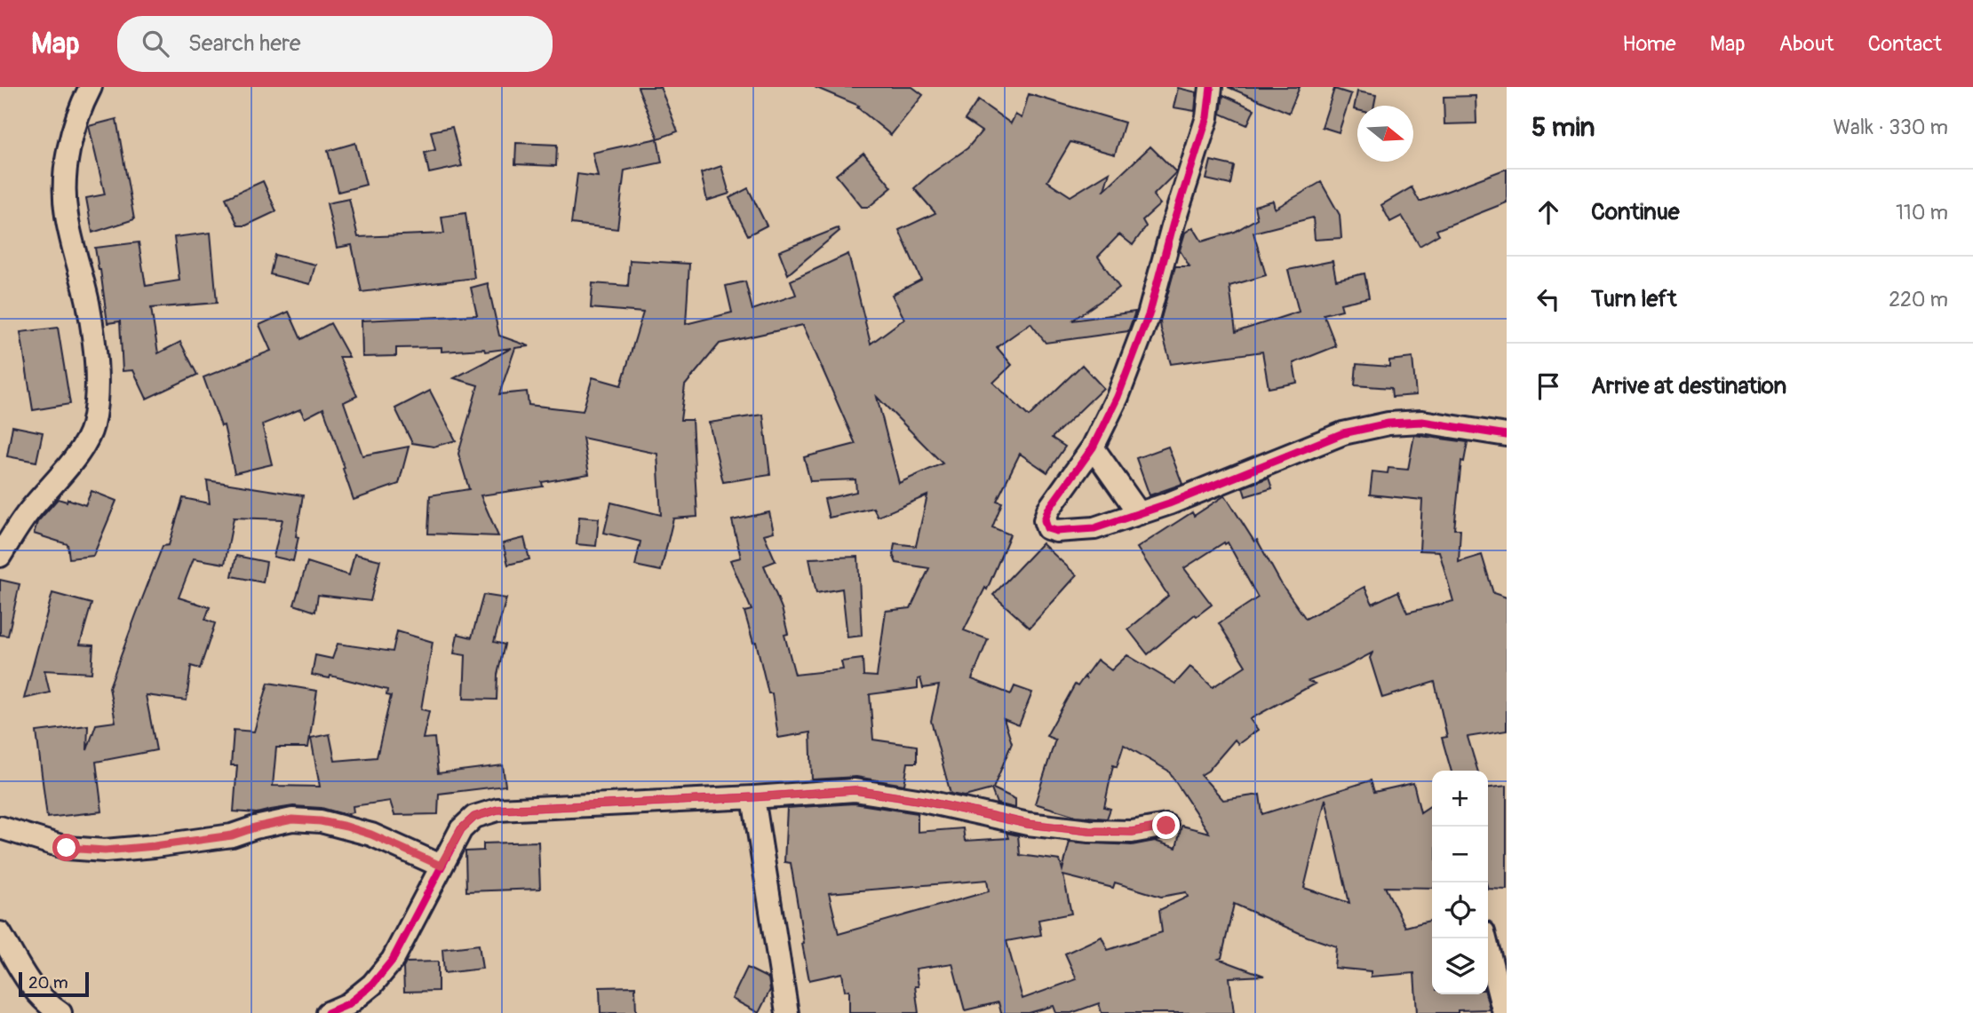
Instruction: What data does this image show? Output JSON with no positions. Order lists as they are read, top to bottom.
{
  "scale_bar": "20 m",
  "north": "right",
  "page": {
    "header": "Map",
    "search": "Search here",
    "nav": [
      "Home",
      "Map",
      "About",
      "Contact"
    ],
    "heading": ["5 min", "Walk · 330 m"],
    "list": [
      ["Continue", "110 m"],
      ["Turn left", "220 m"],
      "Arrive at destination"
    ],
    "map_buttons": ["+", "−"],
    "scale": "20 m"
  }
}
